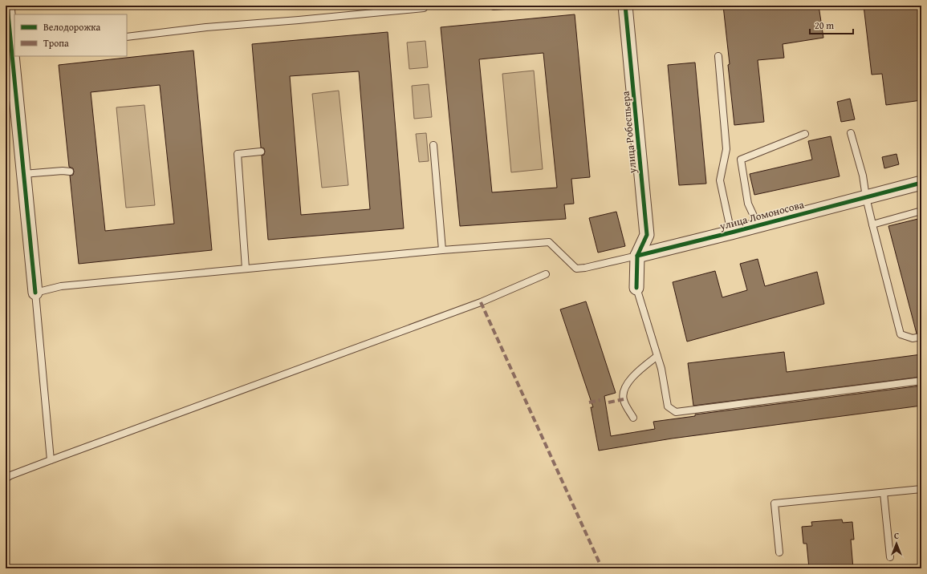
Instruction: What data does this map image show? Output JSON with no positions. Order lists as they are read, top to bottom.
{
  "streets": {
    "street": ["улица Робеспьера", "улица Ломоносова"]
  },
  "crossings": [
    ["улица Робеспьера", "улица Ломоносова"]
  ],
  "legend": ["Велодорожка", "Тропа"],
  "scale_bar": "20 m",
  "north": "top"
}
